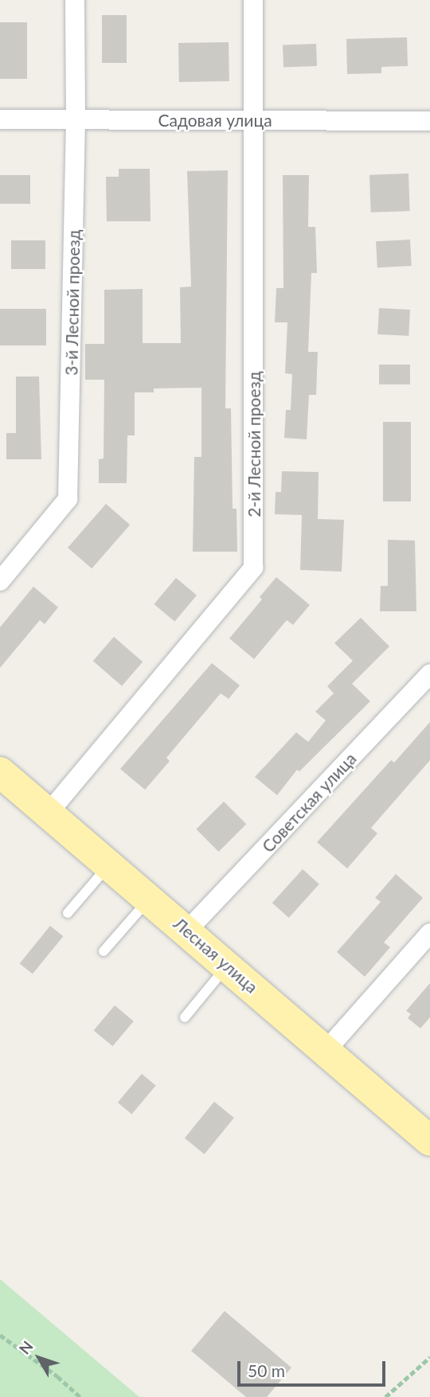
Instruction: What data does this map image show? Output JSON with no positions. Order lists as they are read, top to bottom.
{
  "streets": {
    "main road": ["Лесная улица"],
    "street": [
      "Садовая улица",
      "3-й Лесной проезд",
      "2-й Лесной проезд",
      "Советская улица"
    ]
  },
  "crossings": [
    ["Садовая улица", "3-й Лесной проезд"],
    ["Садовая улица", "2-й Лесной проезд"],
    ["2-й Лесной проезд", "Лесная улица"],
    ["Советская улица", "Лесная улица"]
  ],
  "scale_bar": "50 m",
  "north": "top left"
}
